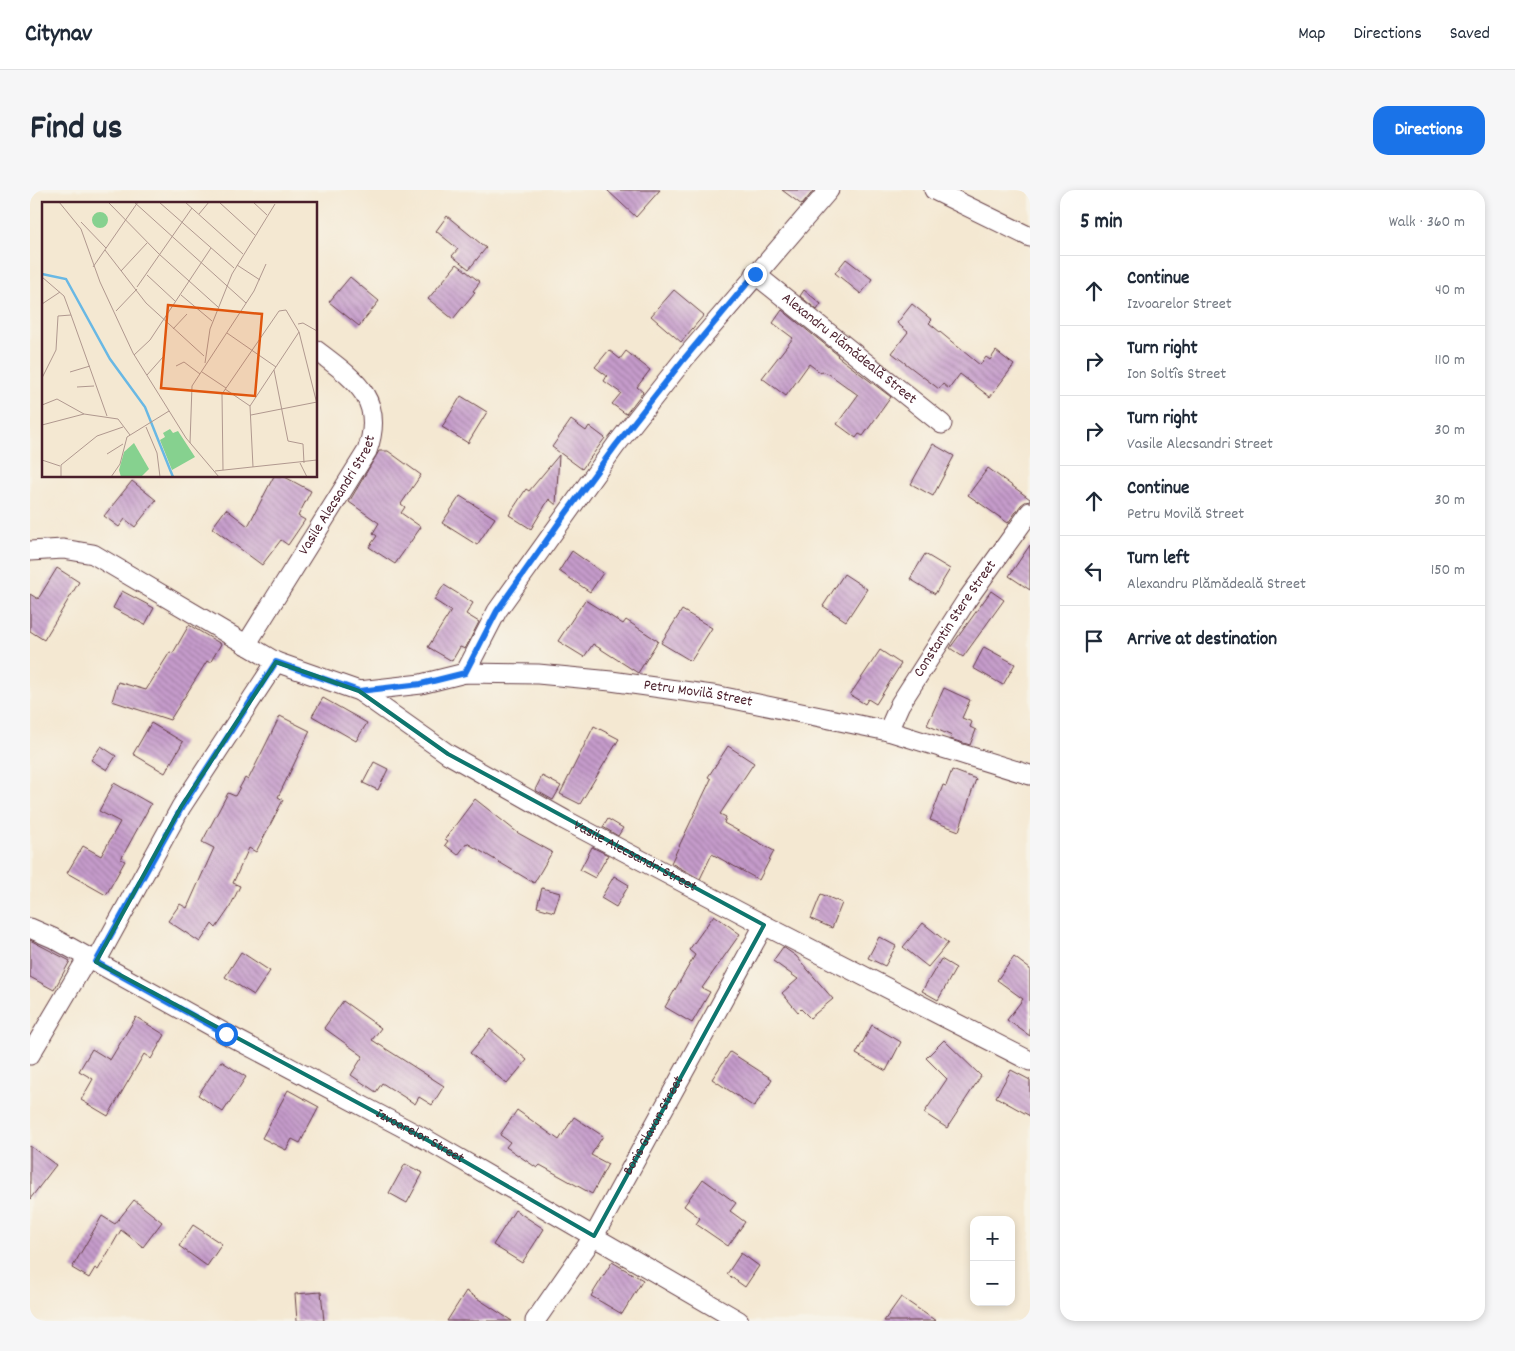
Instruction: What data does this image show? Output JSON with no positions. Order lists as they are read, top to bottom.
{
  "streets": {
    "street": [
      "Alexandru Plămădeală Street",
      "Vasile Alecsandri Street",
      "Constantin Stere Street",
      "Petru Movilă Street",
      "Boris Glavan Street",
      "Izvoarelor Street"
    ]
  },
  "crossings": [
    ["Vasile Alecsandri Street", "Petru Movilă Street"],
    ["Vasile Alecsandri Street", "Boris Glavan Street"],
    ["Constantin Stere Street", "Petru Movilă Street"],
    ["Boris Glavan Street", "Izvoarelor Street"]
  ],
  "page": {
    "header": "Citynav",
    "nav": ["Map", "Directions", "Saved"],
    "title": "Find us",
    "buttons": "Directions",
    "heading": ["5 min", "Walk · 360 m"],
    "list": [
      ["Continue", "Izvoarelor Street", "40 m"],
      ["Turn right", "Ion Soltîs Street", "110 m"],
      ["Turn right", "Vasile Alecsandri Street", "30 m"],
      ["Continue", "Petru Movilă Street", "30 m"],
      ["Turn left", "Alexandru Plămădeală Street", "150 m"],
      "Arrive at destination"
    ],
    "map_buttons": ["+", "−"]
  }
}
